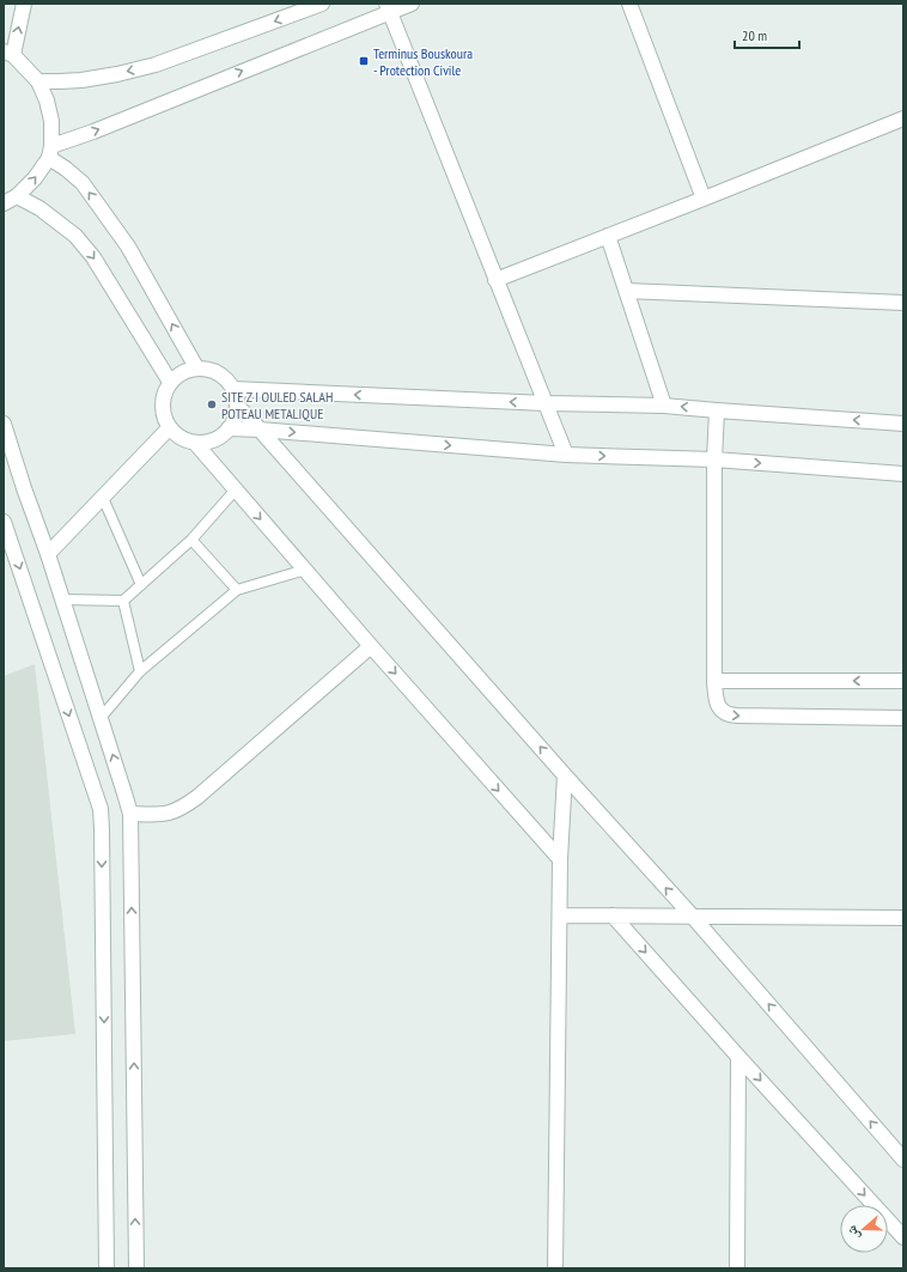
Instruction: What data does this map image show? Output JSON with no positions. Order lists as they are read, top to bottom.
{
  "places": {
    "transit": ["Terminus Bouskoura - Protection Civile"],
    "other": ["SITE Z I OULED SALAH POTEAU METALIQUE"]
  },
  "scale_bar": "20 m",
  "north": "left"
}
